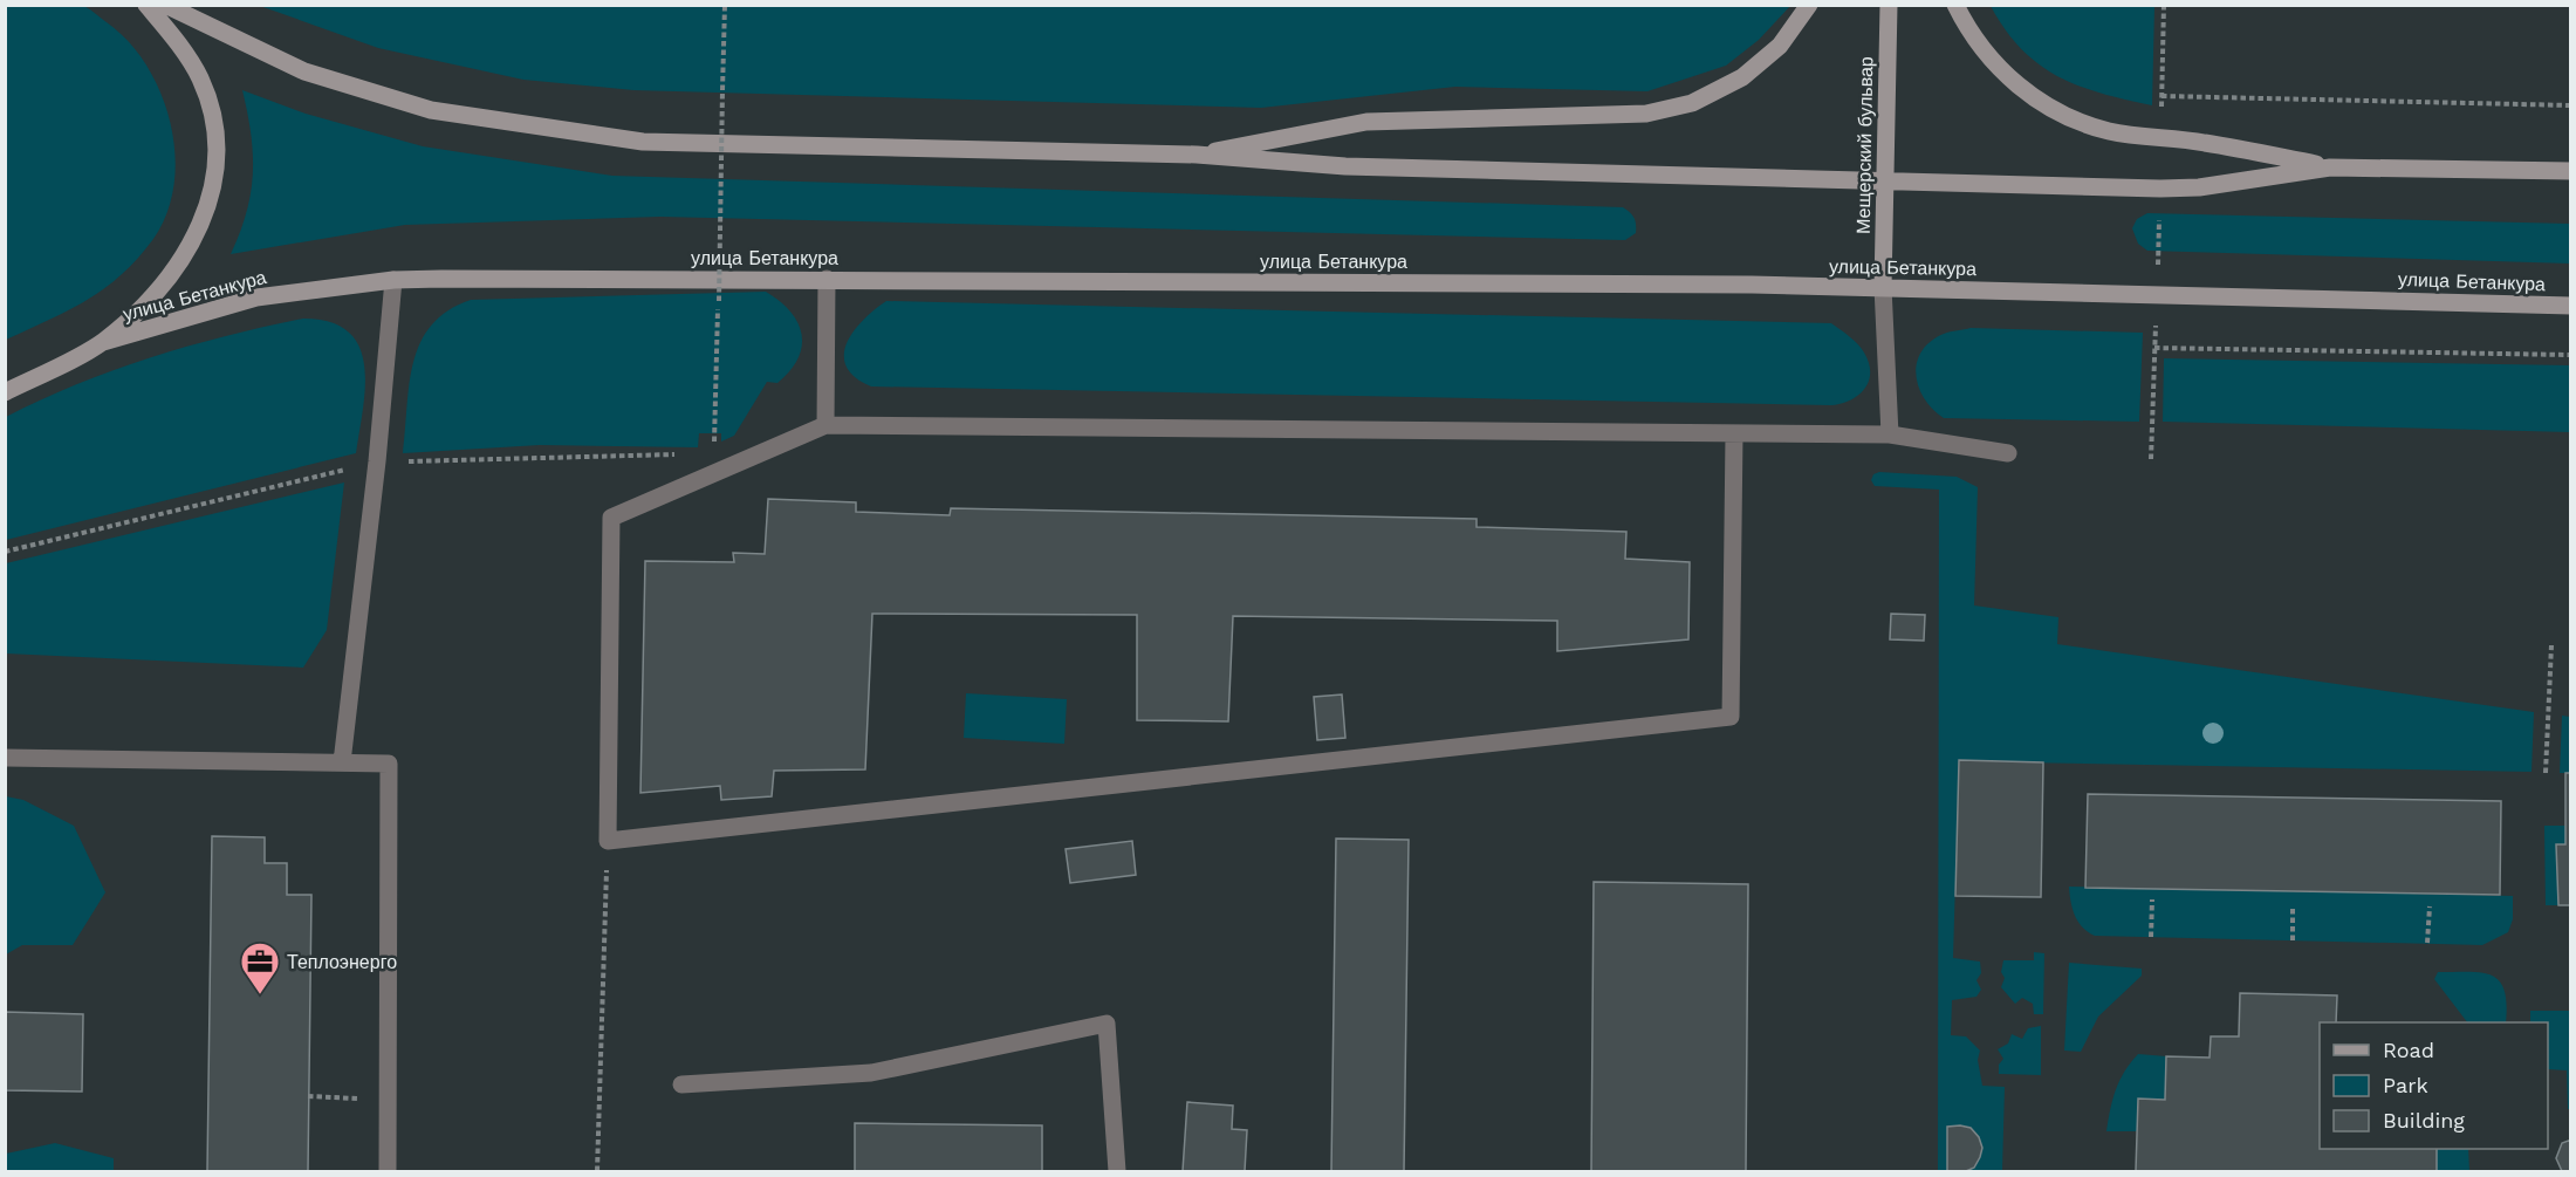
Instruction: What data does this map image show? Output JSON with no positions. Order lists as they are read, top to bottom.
{
  "streets": {
    "main road": ["Мещерский бульвар", "улица Бетанкура"]
  },
  "crossings": [
    ["Мещерский бульвар", "улица Бетанкура"]
  ],
  "places": {
    "office": ["Теплоэнерго"]
  },
  "legend": ["Road", "Park", "Building"]
}
